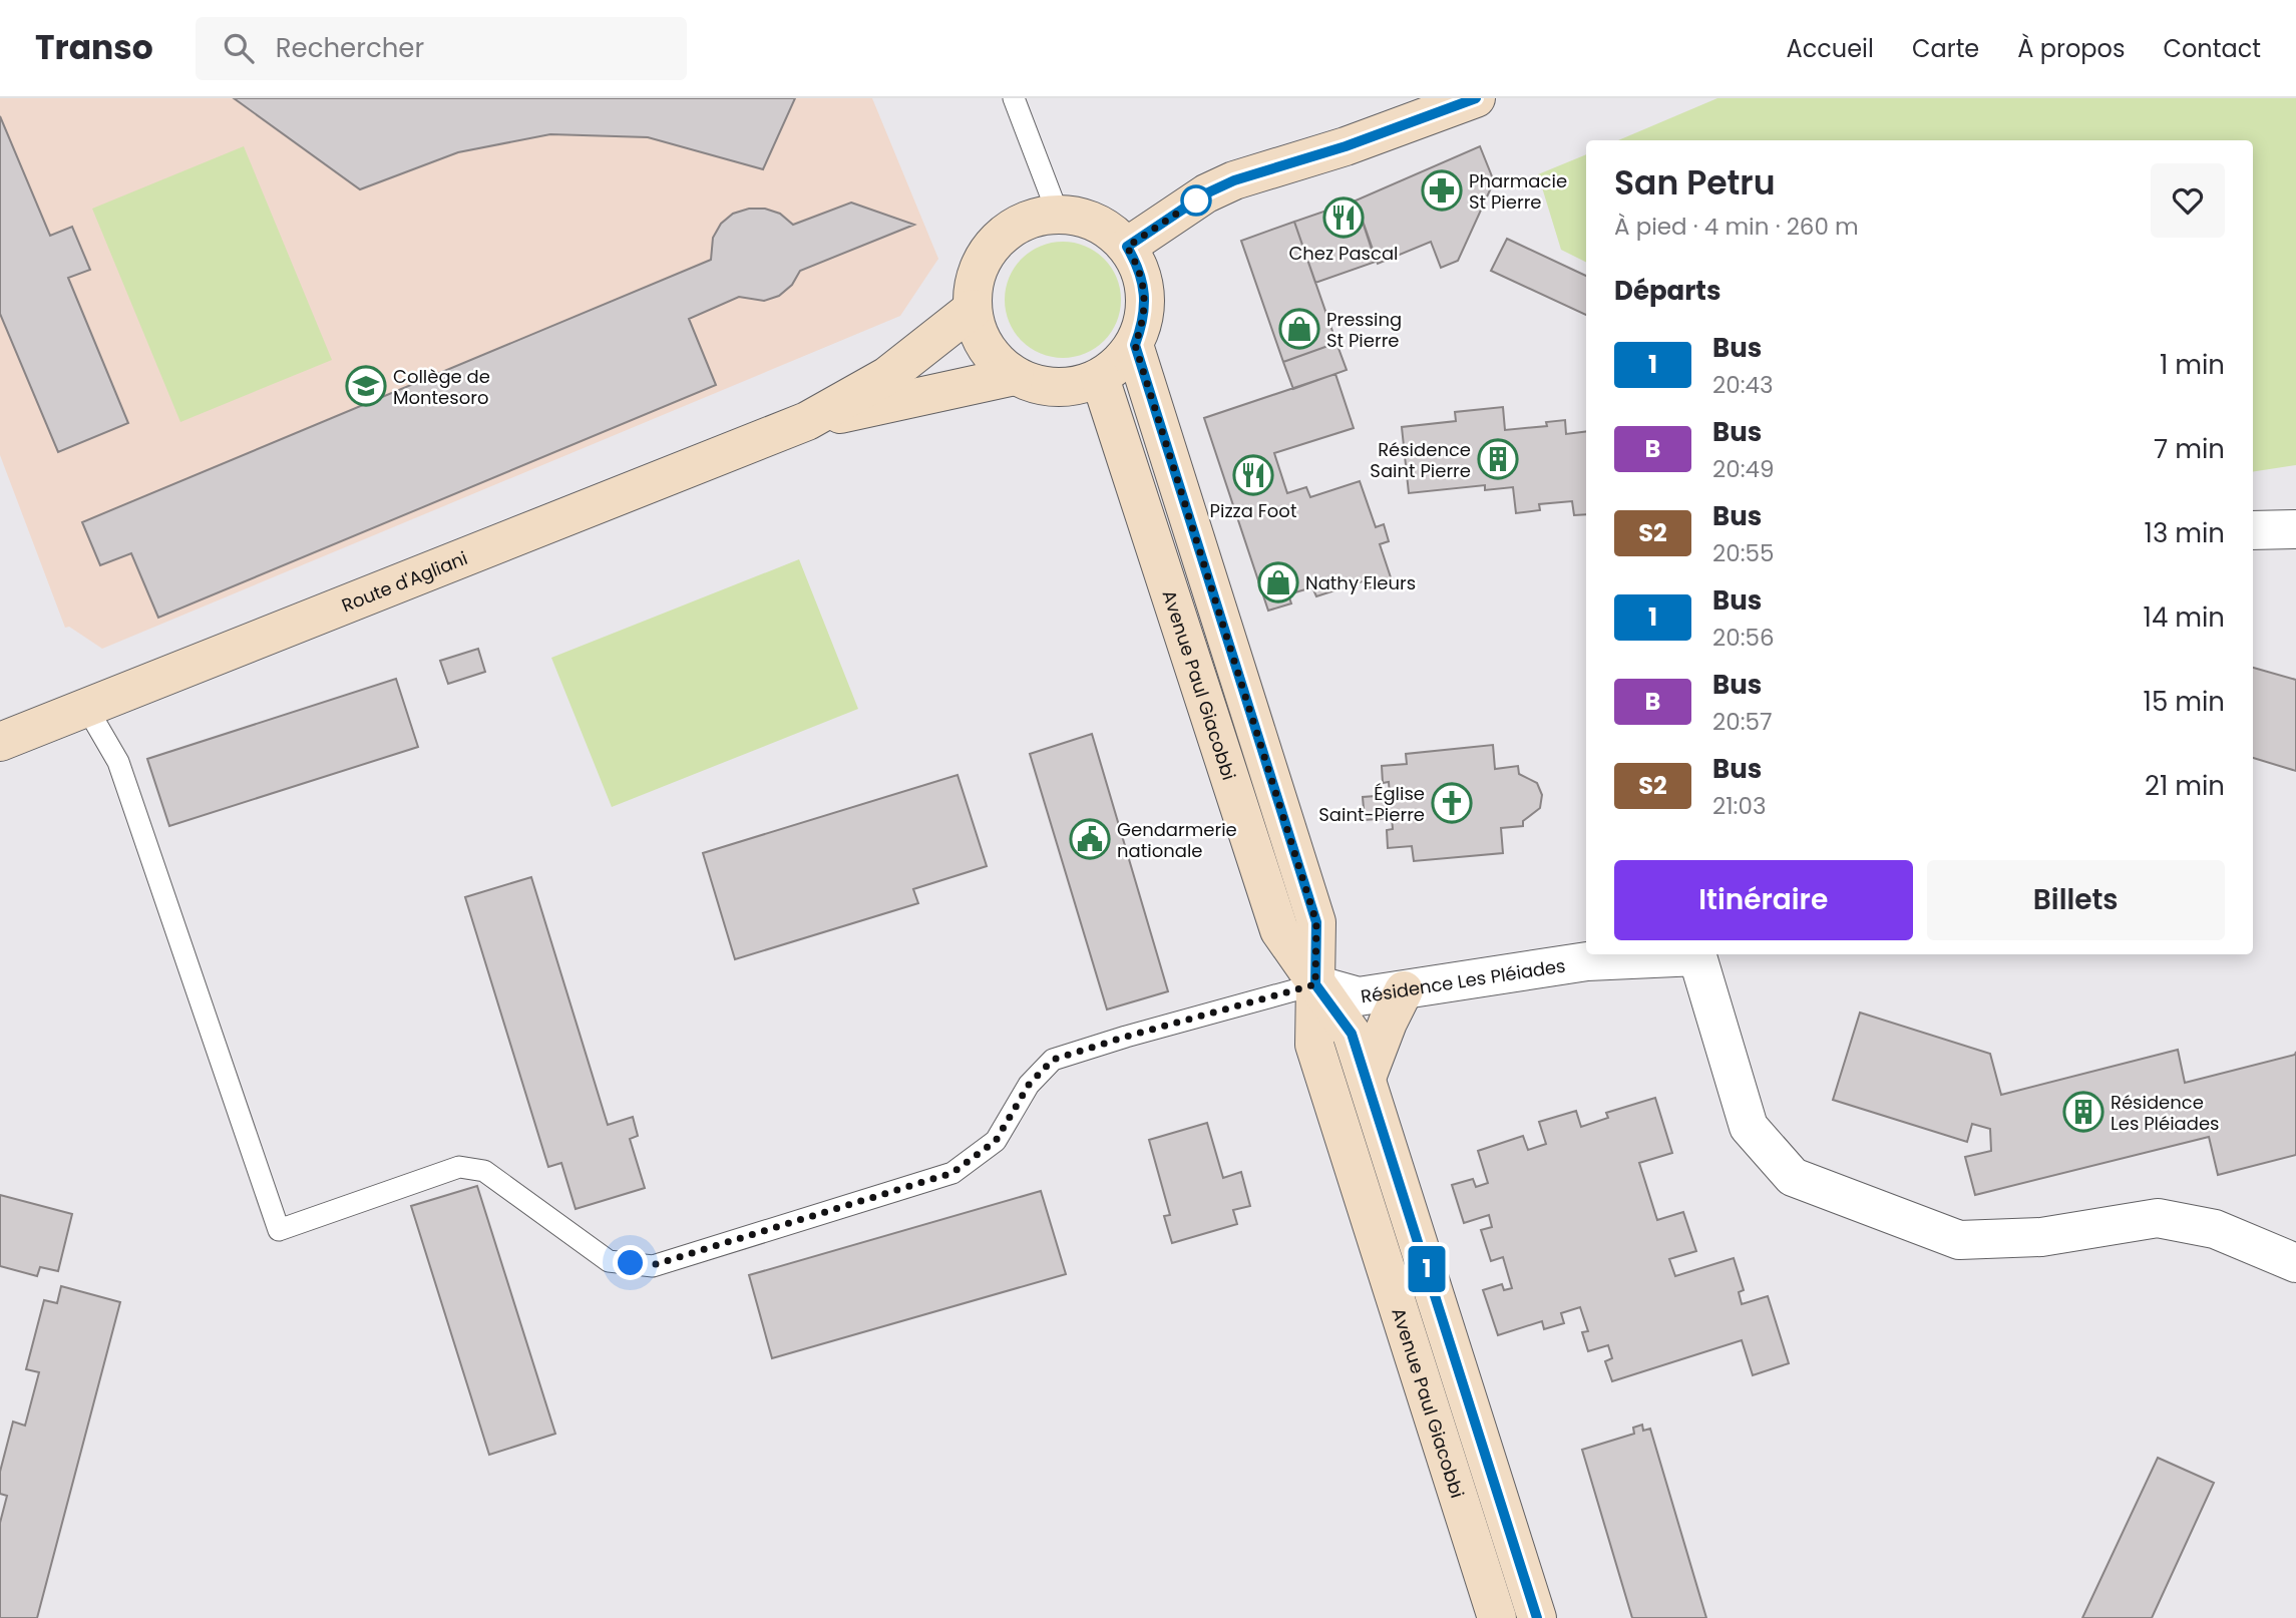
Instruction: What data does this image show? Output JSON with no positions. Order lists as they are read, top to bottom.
{
  "streets": {
    "main road": ["Route d'Agliani", "Avenue Paul Giacobbi"],
    "street": ["Résidence Les Pléiades"]
  },
  "crossings": [
    ["Route d'Agliani", "Avenue Paul Giacobbi"],
    ["Avenue Paul Giacobbi", "Résidence Les Pléiades"]
  ],
  "places": {
    "pharmacy": ["Pharmacie St Pierre"],
    "restaurant": ["Chez Pascal", "Pizza Foot"],
    "shop": ["Pressing St Pierre", "Nathy Fleurs"],
    "school or university": ["Collège de Montesoro"],
    "building": ["Résidence Saint Pierre", "Résidence Les Pléiades"],
    "church": ["Église Saint-Pierre"],
    "public building": ["Gendarmerie nationale"]
  },
  "lines": ["bus line 1"],
  "page": {
    "header": "Transo",
    "search": "Rechercher",
    "nav": [
      "Accueil",
      "Carte",
      "À propos",
      "Contact"
    ],
    "on_map": "1",
    "heading": [
      ["San Petru", "À pied · 4 min · 260 m"],
      "Départs"
    ],
    "list": [
      {
        "mark": "1",
        "name": "Bus",
        "note": "20:43",
        "value": "1 min"
      },
      {
        "mark": "B",
        "name": "Bus",
        "note": "20:49",
        "value": "7 min"
      },
      {
        "mark": "S2",
        "name": "Bus",
        "note": "20:55",
        "value": "13 min"
      },
      {
        "mark": "1",
        "name": "Bus",
        "note": "20:56",
        "value": "14 min"
      },
      {
        "mark": "B",
        "name": "Bus",
        "note": "20:57",
        "value": "15 min"
      },
      {
        "mark": "S2",
        "name": "Bus",
        "note": "21:03",
        "value": "21 min"
      }
    ],
    "buttons": ["Itinéraire", "Billets"]
  }
}
